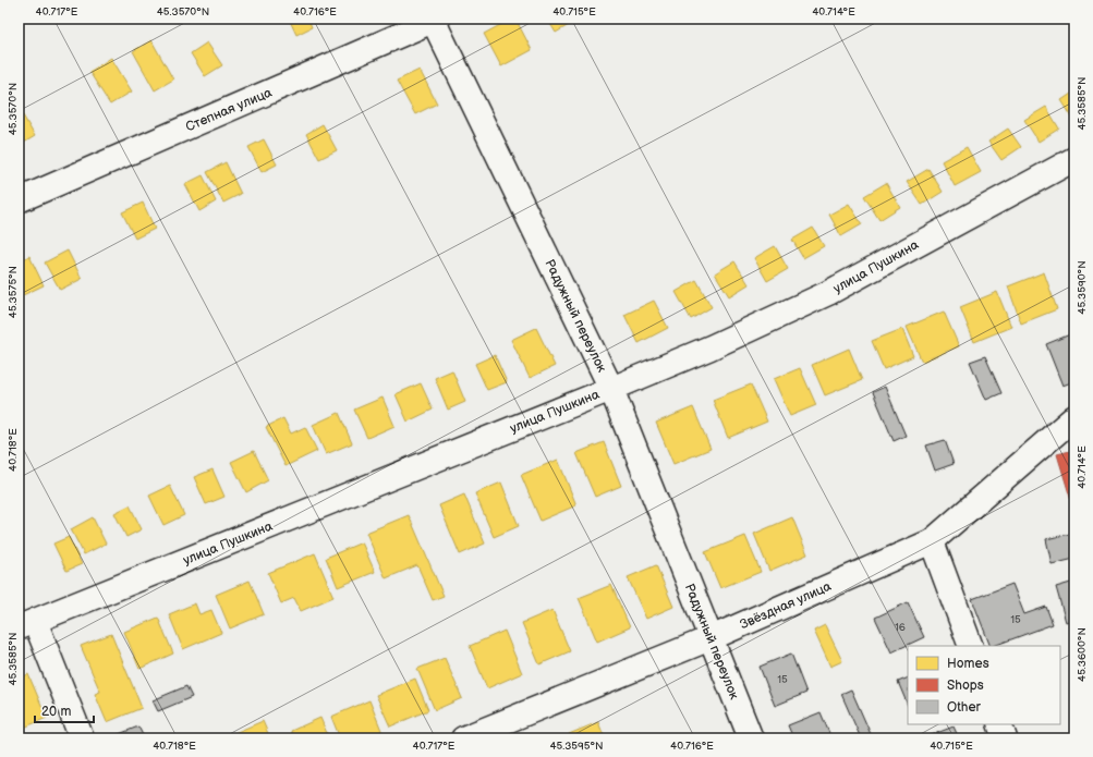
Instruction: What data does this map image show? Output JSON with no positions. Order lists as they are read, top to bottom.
{
  "streets": {
    "street": [
      "Степная улица",
      "улица Пушкина",
      "Радужный переулок",
      "Звёздная улица"
    ]
  },
  "crossings": [
    ["Степная улица", "Радужный переулок"],
    ["улица Пушкина", "Радужный переулок"],
    ["Радужный переулок", "Звёздная улица"]
  ],
  "house_numbers": ["15", "16", "15"],
  "legend": ["Homes", "Shops", "Other"],
  "scale_bar": "20 m",
  "coordinates": [
    "40.717°E",
    "45.3570°N",
    "40.716°E",
    "40.715°E",
    "40.714°E",
    "45.3585°N",
    "45.3590°N",
    "45.3575°N",
    "40.718°E",
    "45.3600°N",
    "45.3595°N"
  ]
}
